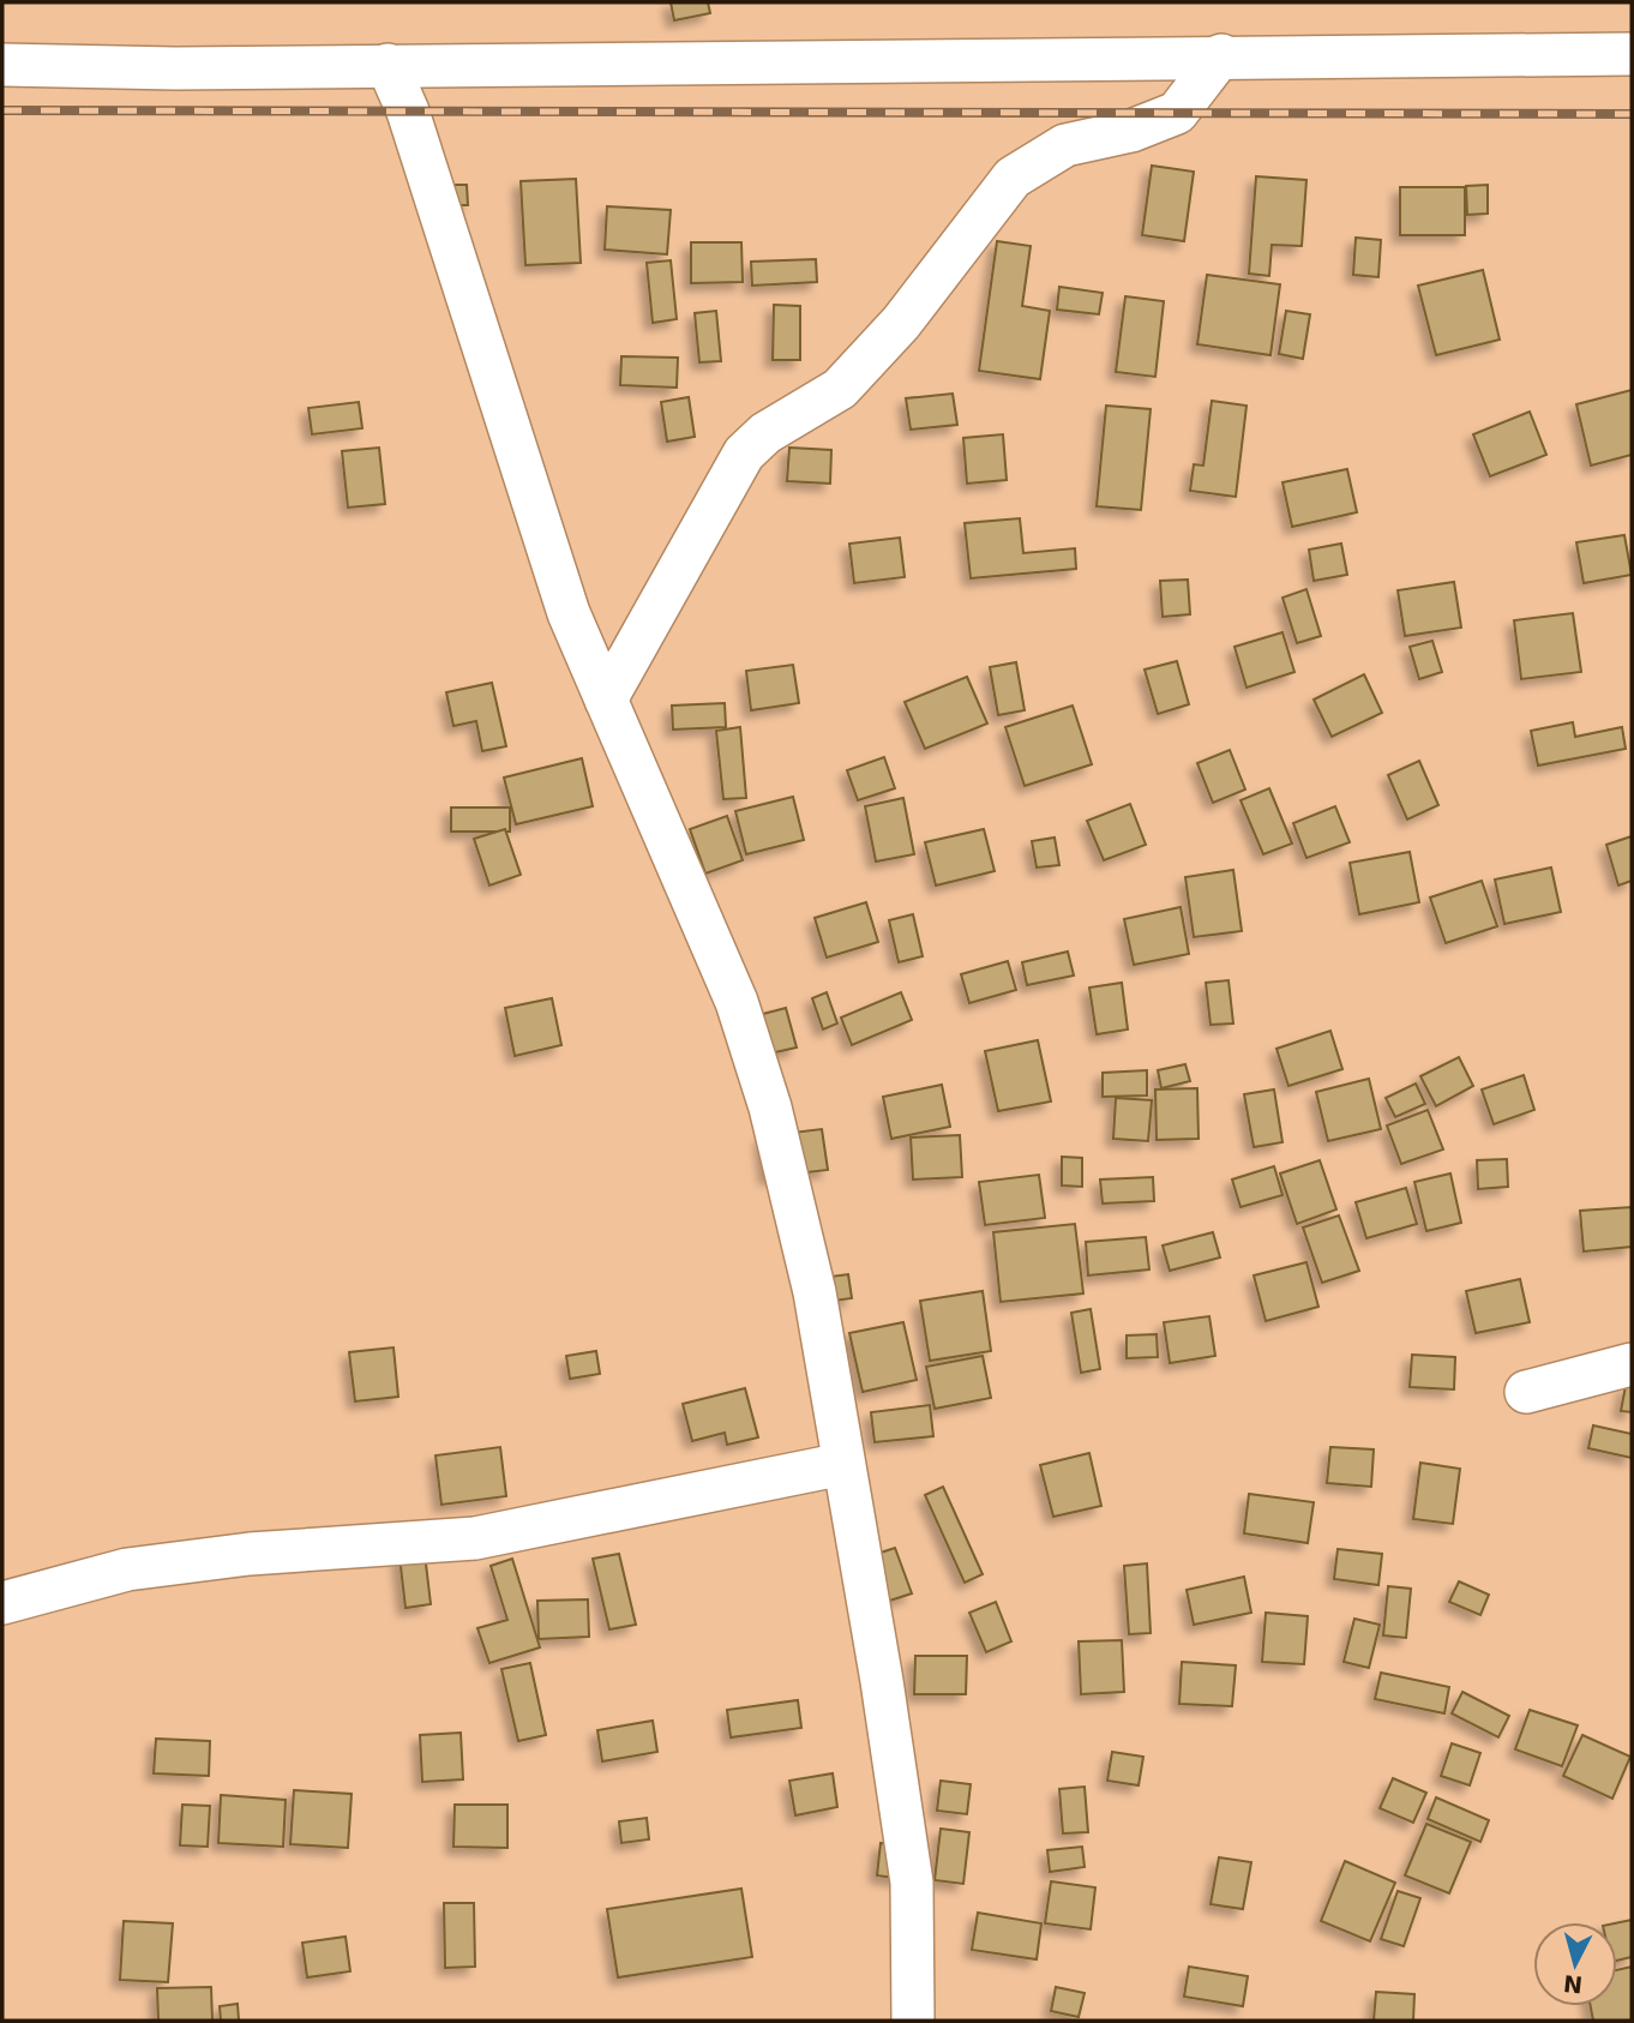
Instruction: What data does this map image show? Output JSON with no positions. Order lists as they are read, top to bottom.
{
  "north": "bottom"
}
